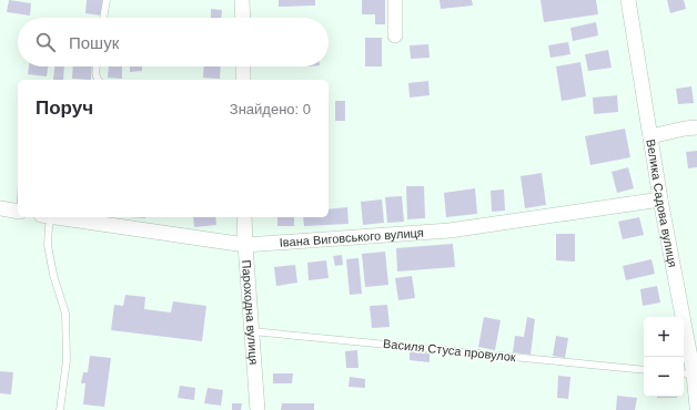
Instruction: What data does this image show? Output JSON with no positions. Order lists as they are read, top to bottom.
{
  "streets": {
    "street": ["Велика Садова вулиця", "Івана Виговського вулиця", "Пароходна вулиця"],
    "lane": ["Василя Стуса провулок"]
  },
  "crossings": [
    ["Велика Садова вулиця", "Івана Виговського вулиця"],
    ["Івана Виговського вулиця", "Пароходна вулиця"],
    ["Пароходна вулиця", "Василя Стуса провулок"]
  ],
  "page": {
    "search": "Пошук",
    "heading": ["Поруч", "Знайдено: 0"],
    "map_buttons": ["+", "−"]
  }
}
